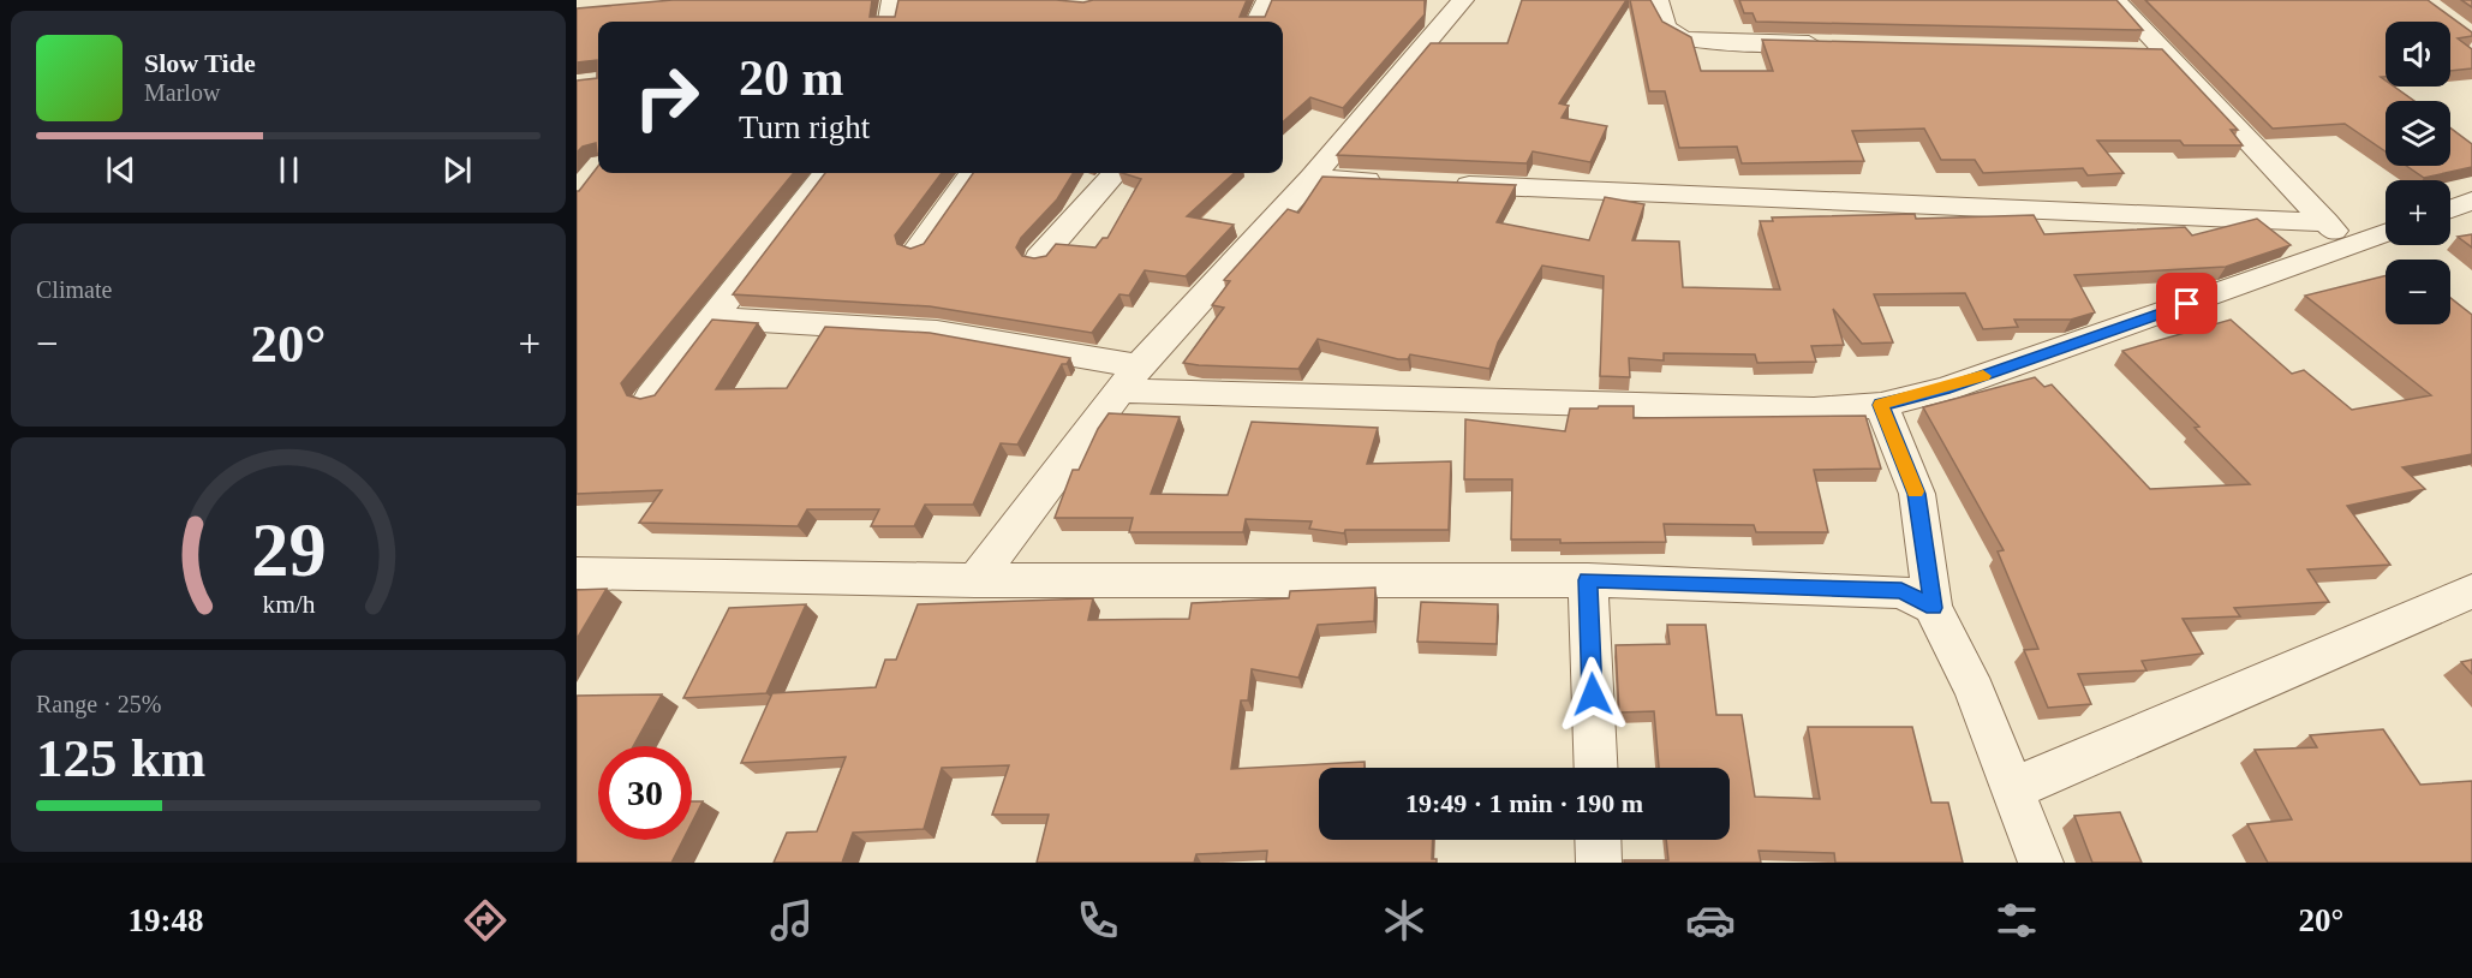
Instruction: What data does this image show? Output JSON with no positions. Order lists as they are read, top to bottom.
{
  "page": {
    "map_buttons": ["+", "−"],
    "turn": ["20 m", "Turn right"],
    "song": ["Slow Tide", "Marlow"],
    "tile": [
      "Climate",
      ["Range · 25%", "125 km"]
    ],
    "heat": ["−", "20°", "+"],
    "limit": "30",
    "trip": "19:49 · 1 min · 190 m",
    "tabs": ["19:48", "20°"],
    "gauge": ["29", "km/h"]
  }
}
